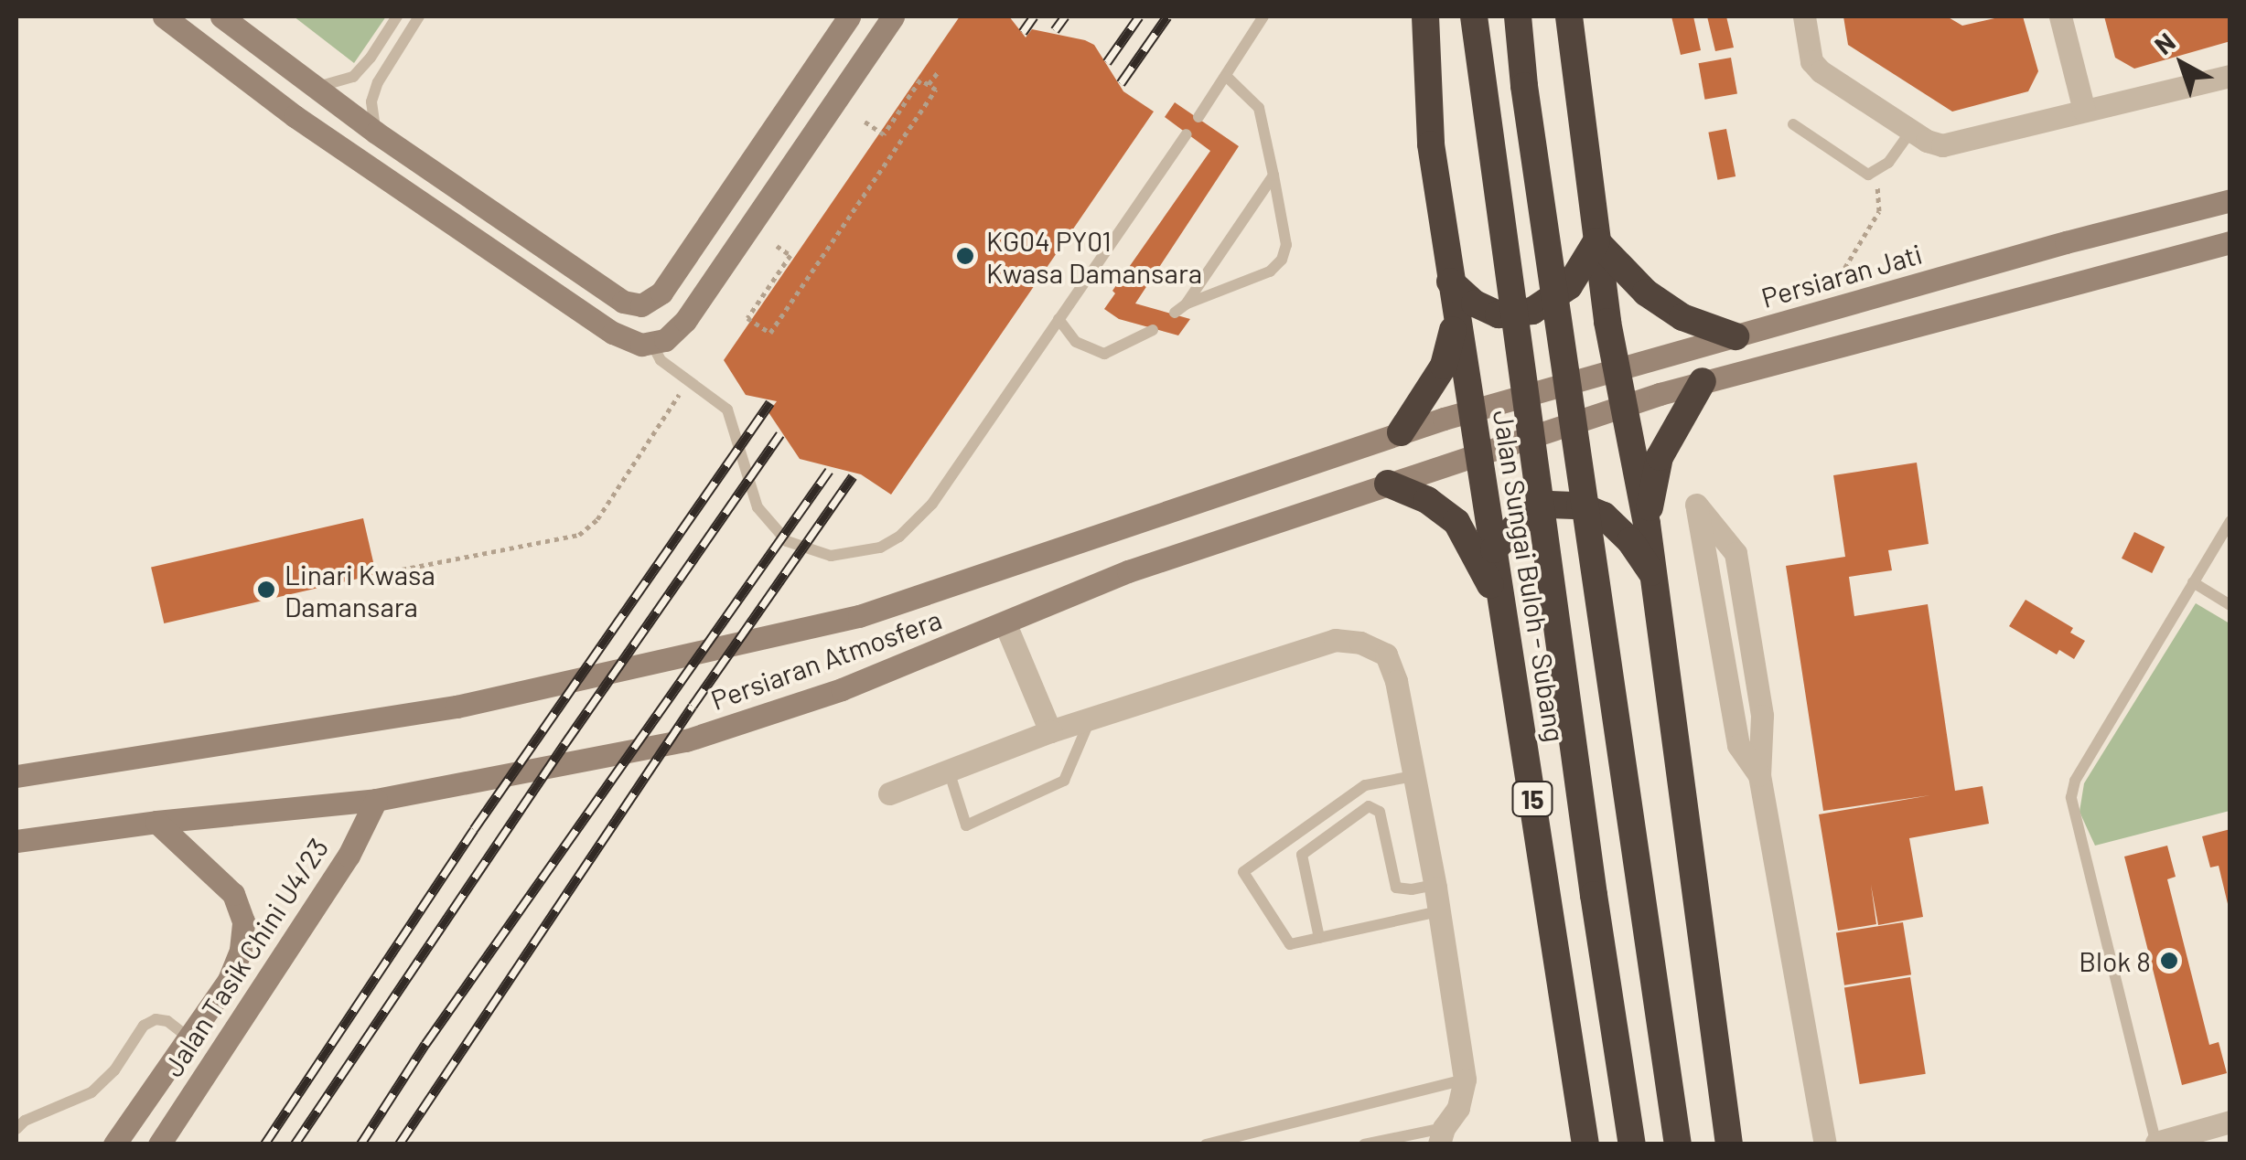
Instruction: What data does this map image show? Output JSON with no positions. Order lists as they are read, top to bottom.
{
  "streets": {
    "highway": ["Jalan Sungai Buloh - Subang", "15"],
    "main road": ["Persiaran Jati", "Persiaran Atmosfera", "Jalan Tasik Chini U4/23"]
  },
  "crossings": [
    ["Persiaran Jati", "Jalan Sungai Buloh - Subang"],
    ["Persiaran Jati", "Persiaran Atmosfera"],
    ["Jalan Sungai Buloh - Subang", "Persiaran Atmosfera"],
    ["Persiaran Atmosfera", "Jalan Tasik Chini U4/23"]
  ],
  "places": ["KG04 PY01 Kwasa Damansara", "Linari Kwasa Damansara", "Blok 8"],
  "north": "top left"
}
